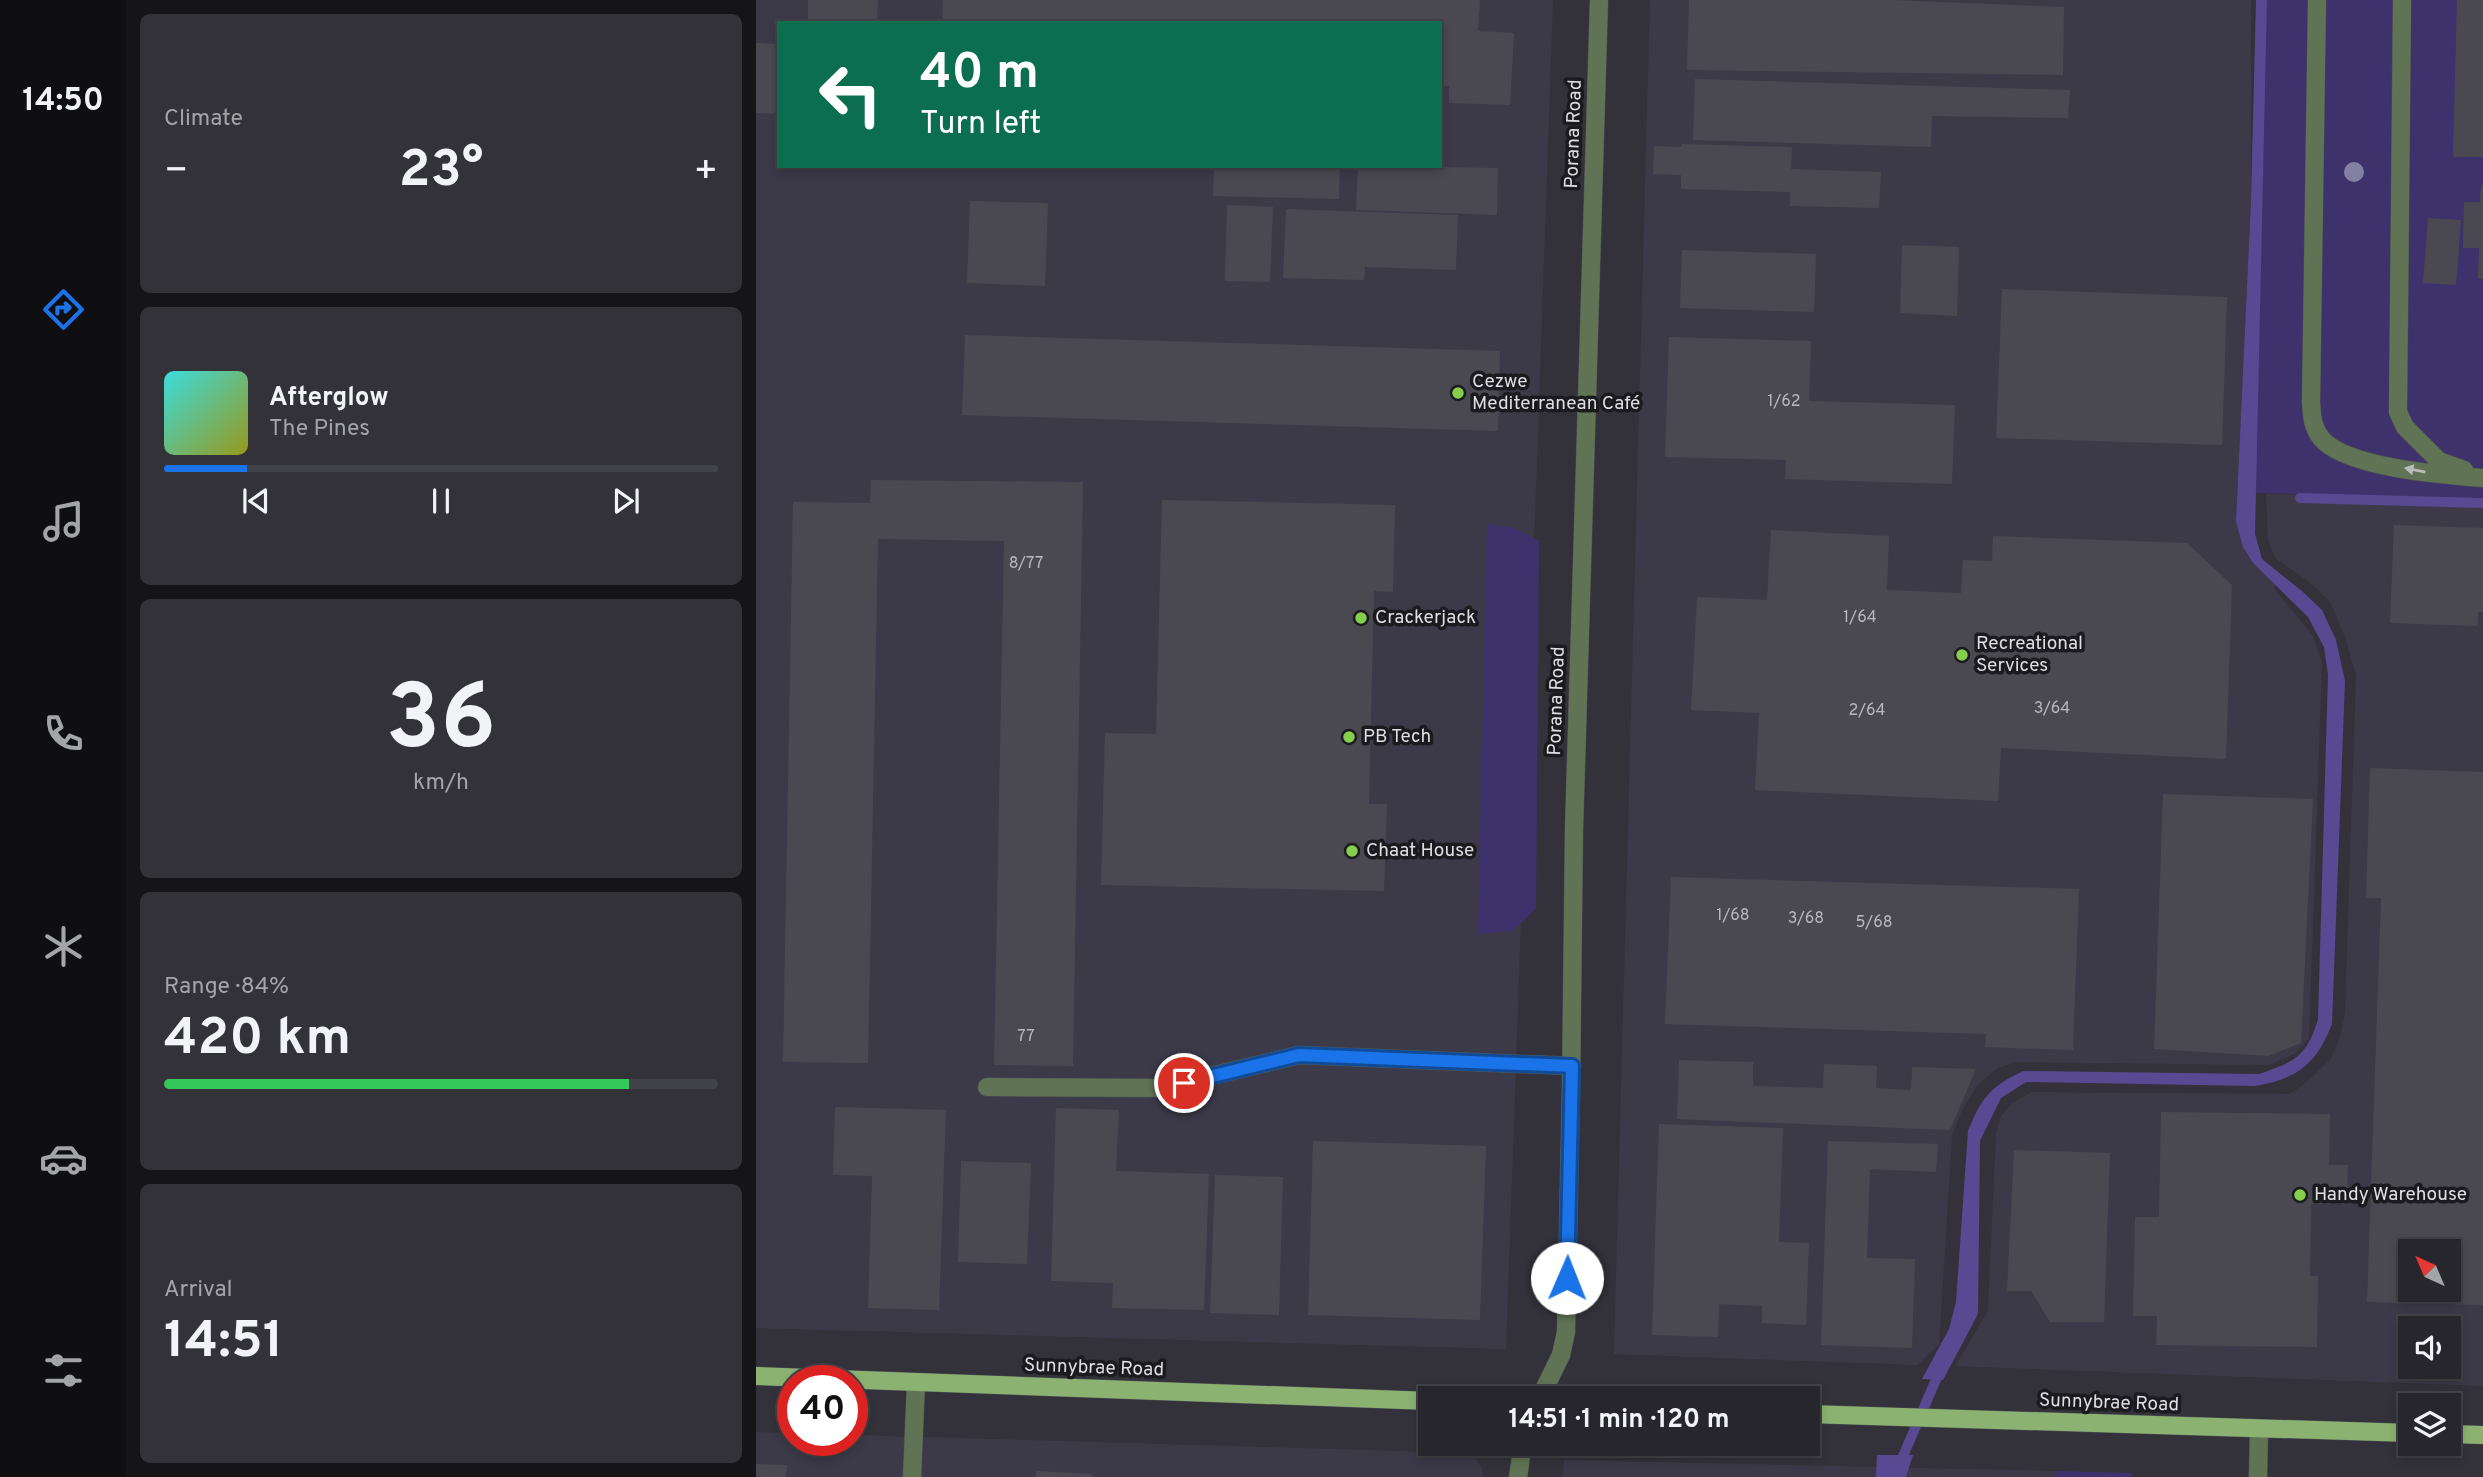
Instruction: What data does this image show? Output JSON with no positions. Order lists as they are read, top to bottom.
{
  "streets": {
    "main road": ["Sunnybrae Road"],
    "street": ["Porana Road"]
  },
  "places": [
    "Cezwe Mediterranean Café",
    "Crackerjack",
    "Recreational Services",
    "PB Tech",
    "Chaat House",
    "Handy Warehouse"
  ],
  "house_numbers": [
    "1/62",
    "8/77",
    "1/64",
    "3/64",
    "2/64",
    "1/68",
    "3/68",
    "5/68",
    "77"
  ],
  "north": "top left",
  "page": {
    "tabs": "14:50",
    "tile": [
      "Climate",
      ["36", "km/h"],
      ["Range · 84%", "420 km"],
      ["Arrival", "14:51"]
    ],
    "turn": ["40 m", "Turn left"],
    "heat": ["−", "23°", "+"],
    "song": ["Afterglow", "The Pines"],
    "limit": "40",
    "trip": "14:51 · 1 min · 120 m"
  }
}
